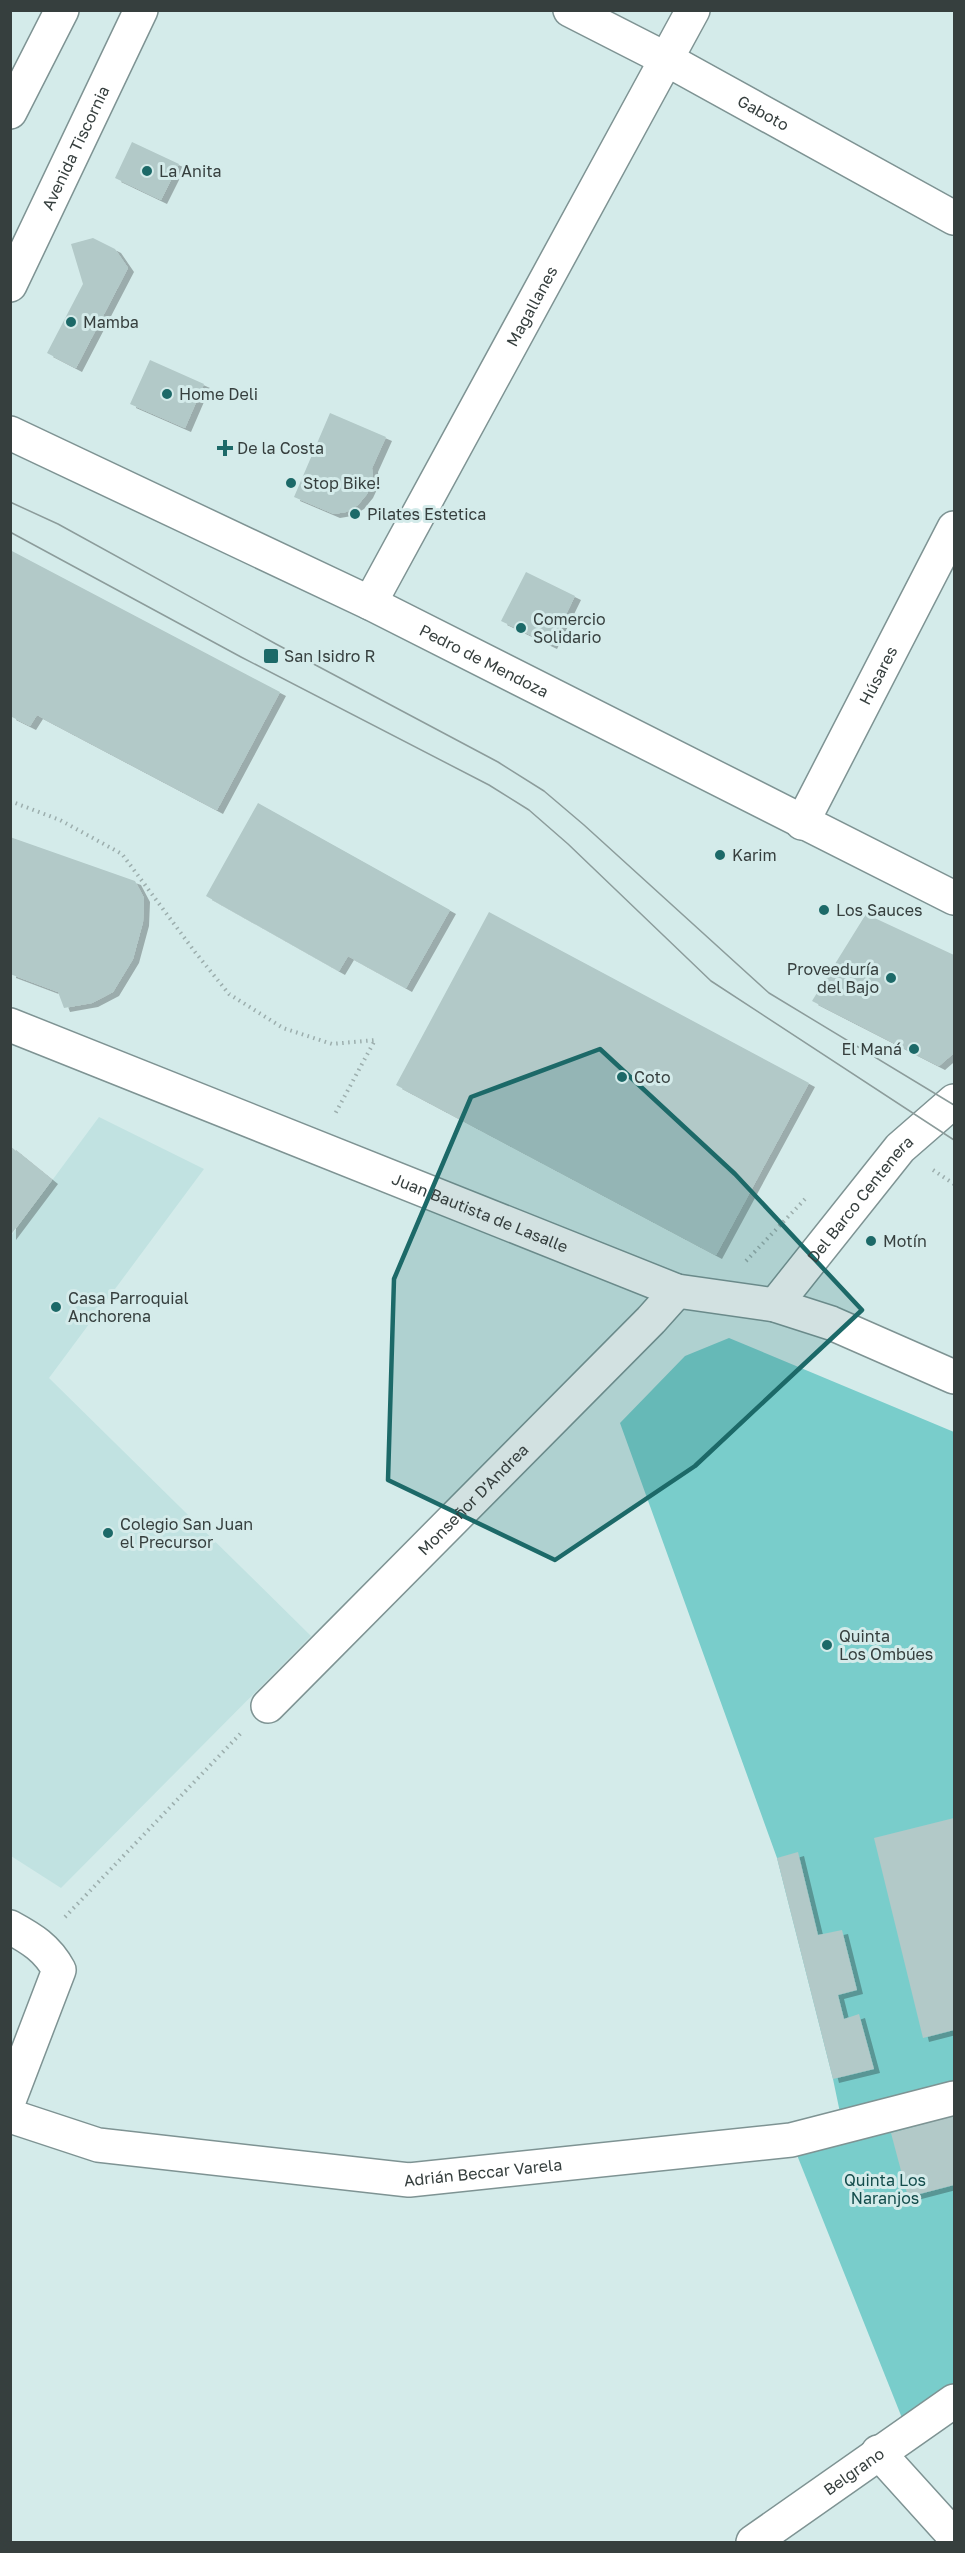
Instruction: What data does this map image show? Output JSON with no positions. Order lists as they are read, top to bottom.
{
  "streets": {
    "street": [
      "Gaboto",
      "Avenida Tiscornia",
      "Magallanes",
      "Pedro de Mendoza",
      "Húsares",
      "Del Barco Centenera",
      "Juan Bautista de Lasalle",
      "Monseñor D'Andrea",
      "Adrián Beccar Varela",
      "Belgrano"
    ]
  },
  "crossings": [
    ["Gaboto", "Magallanes"],
    ["Magallanes", "Pedro de Mendoza"],
    ["Pedro de Mendoza", "Húsares"],
    ["Del Barco Centenera", "Juan Bautista de Lasalle"],
    ["Juan Bautista de Lasalle", "Monseñor D'Andrea"]
  ],
  "parks": ["Quinta Los Naranjos"],
  "places": {
    "other": [
      "La Anita",
      "Mamba",
      "Home Deli",
      "Stop Bike!",
      "Pilates Estetica",
      "Comercio Solidario",
      "Karim",
      "Los Sauces",
      "Proveeduría del Bajo",
      "El Maná",
      "Coto",
      "Motín",
      "Casa Parroquial Anchorena",
      "Colegio San Juan el Precursor",
      "Quinta Los Ombúes"
    ],
    "health": ["De la Costa"],
    "transit": ["San Isidro R"]
  }
}
